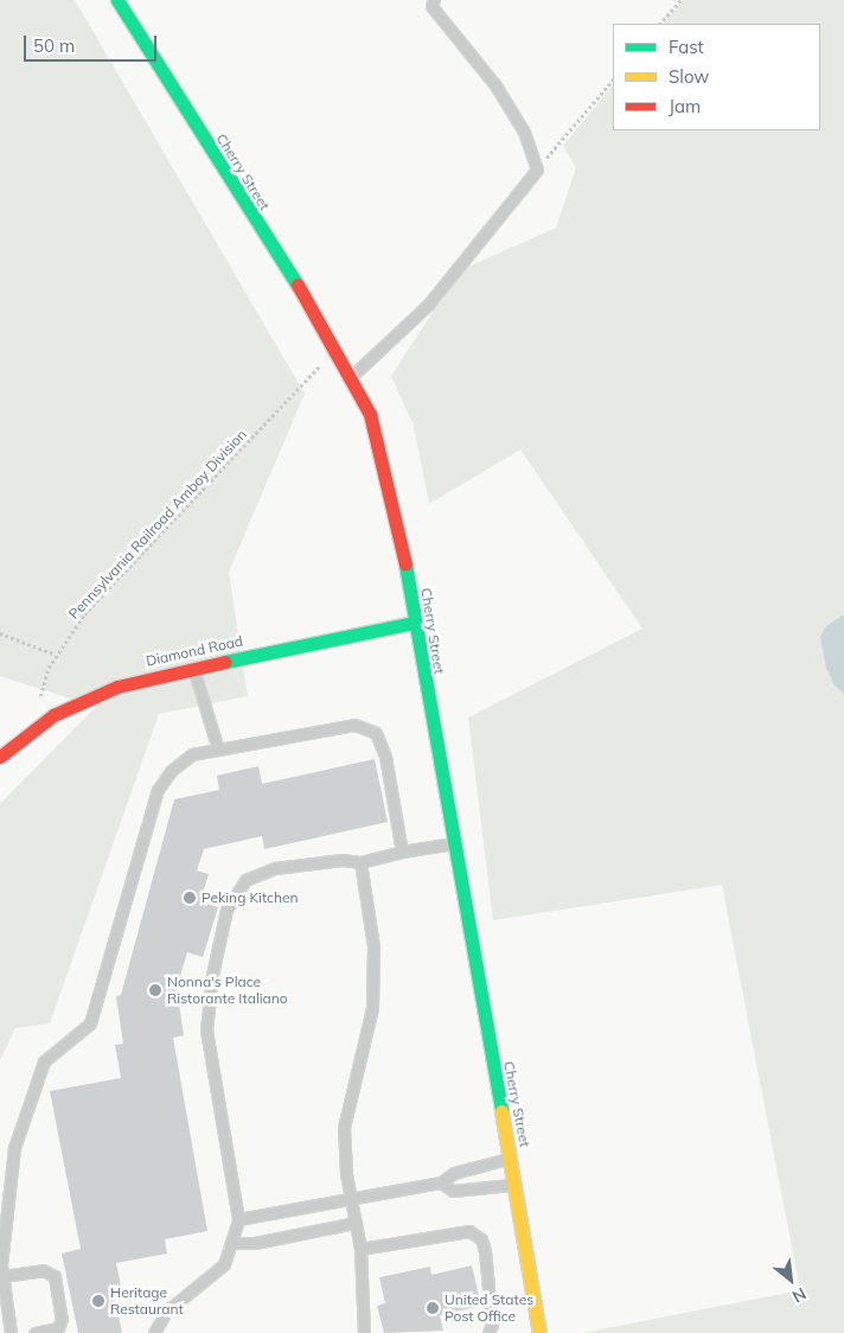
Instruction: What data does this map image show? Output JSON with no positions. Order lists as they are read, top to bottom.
{
  "streets": {
    "street": ["Cherry Street", "Diamond Road"],
    "path": ["Pennsylvania Railroad Amboy Division"]
  },
  "crossings": [
    ["Cherry Street", "Pennsylvania Railroad Amboy Division"],
    ["Cherry Street", "Diamond Road"]
  ],
  "places": [
    "Peking Kitchen",
    "Nonna's Place Ristorante Italiano",
    "Heritage Restaurant",
    "United States Post Office"
  ],
  "legend": ["Fast", "Slow", "Jam"],
  "scale_bar": "50 m",
  "north": "bottom right"
}
